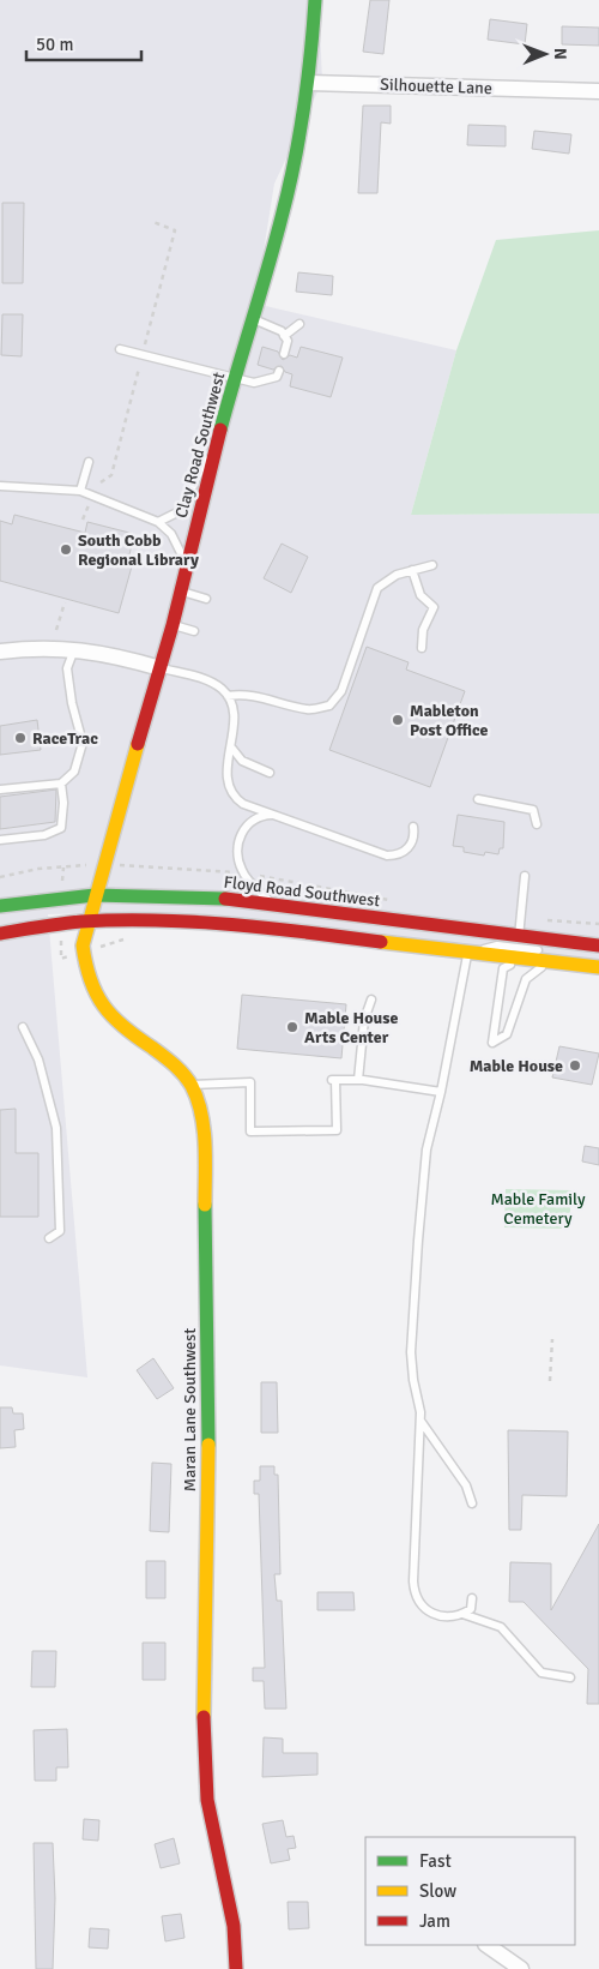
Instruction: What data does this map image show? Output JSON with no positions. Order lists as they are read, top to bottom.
{
  "streets": {
    "street": [
      "Silhouette Lane",
      "Clay Road Southwest",
      "Floyd Road Southwest",
      "Maran Lane Southwest"
    ]
  },
  "crossings": [
    ["Silhouette Lane", "Clay Road Southwest"],
    ["Clay Road Southwest", "Floyd Road Southwest"],
    ["Clay Road Southwest", "Maran Lane Southwest"],
    ["Floyd Road Southwest", "Maran Lane Southwest"]
  ],
  "parks": ["Mable Family Cemetery"],
  "places": [
    "South Cobb Regional Library",
    "Mableton Post Office",
    "RaceTrac",
    "Mable House Arts Center",
    "Mable House"
  ],
  "legend": ["Fast", "Slow", "Jam"],
  "scale_bar": "50 m",
  "north": "right"
}
